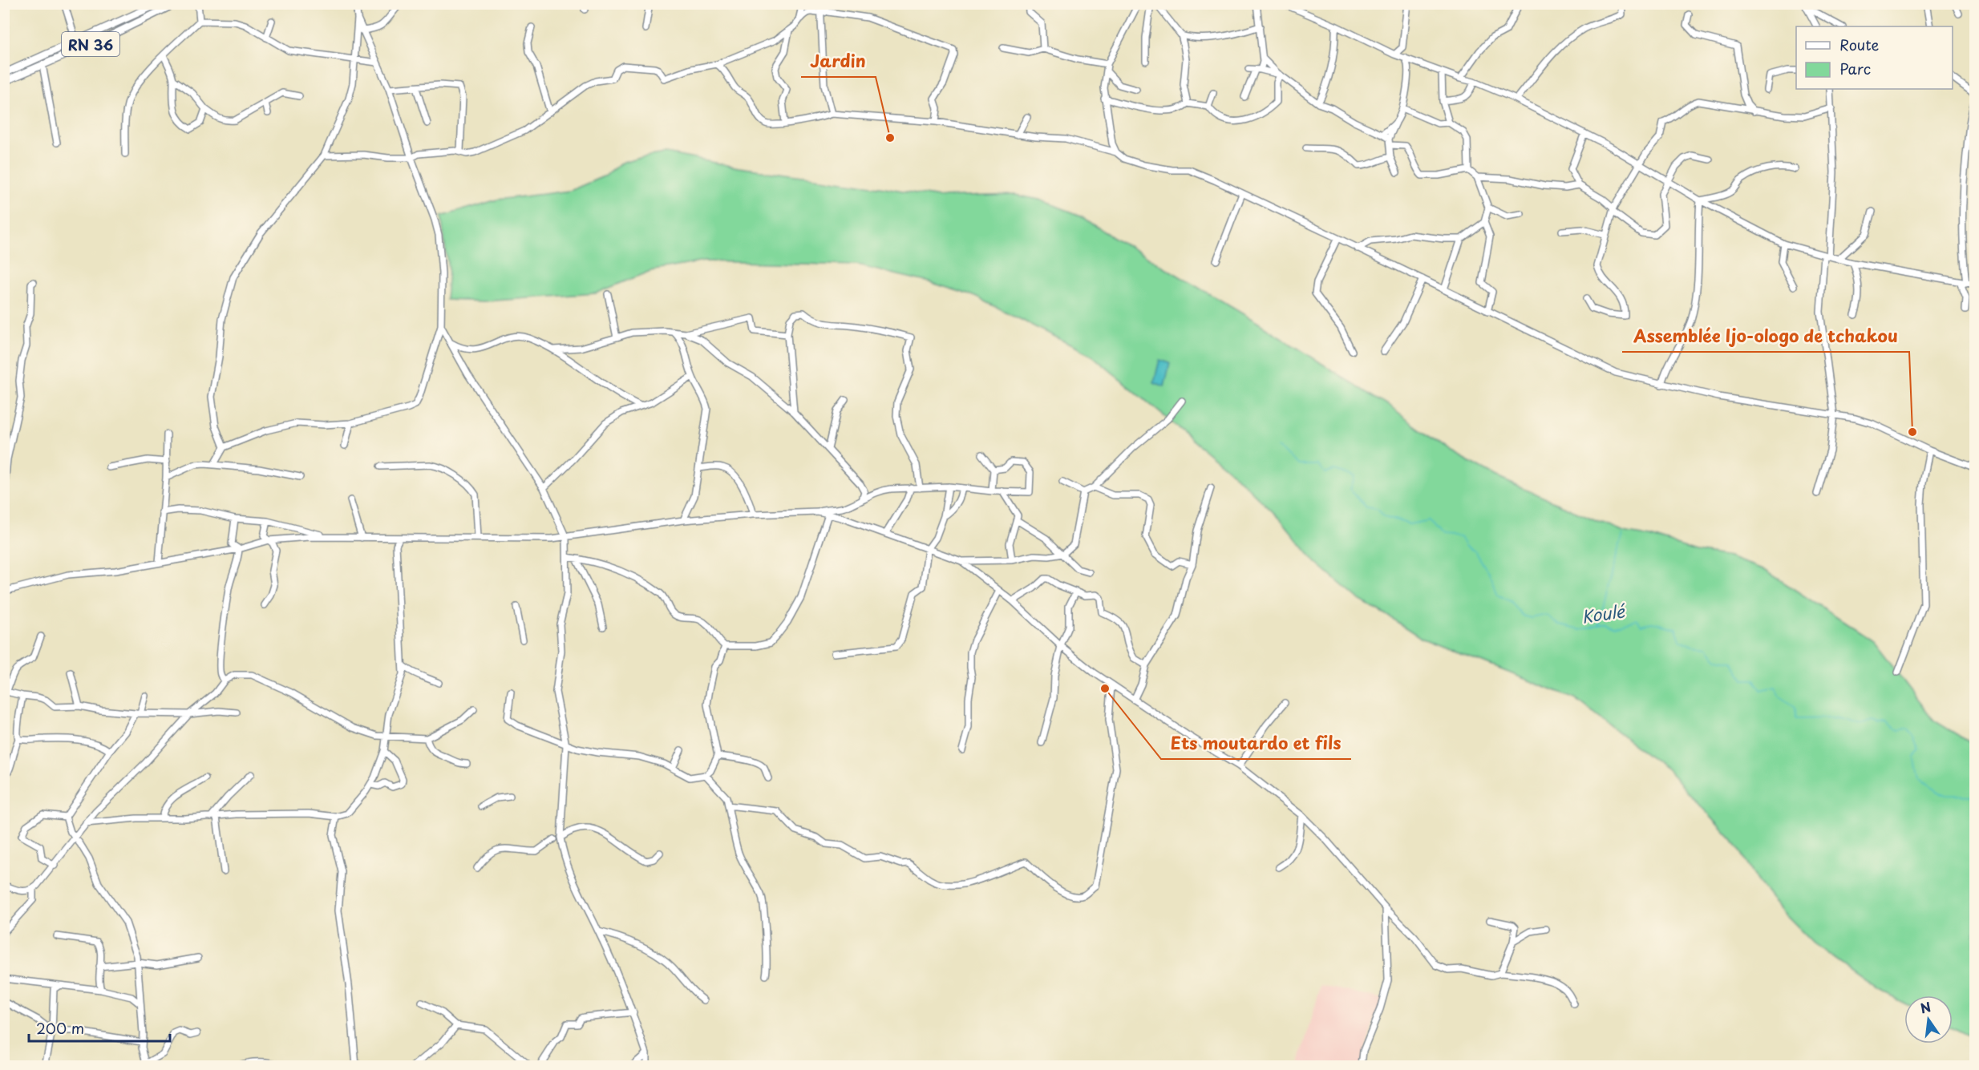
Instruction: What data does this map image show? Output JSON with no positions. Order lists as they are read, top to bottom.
{
  "streets": {
    "main road": ["RN 36"]
  },
  "water": ["Koulé"],
  "places": ["Jardin", "Assemblée Ijo-ologo de tchakou", "Ets moutardo et fils"],
  "legend": ["Route", "Parc"],
  "scale_bar": "200 m",
  "north": "top"
}
